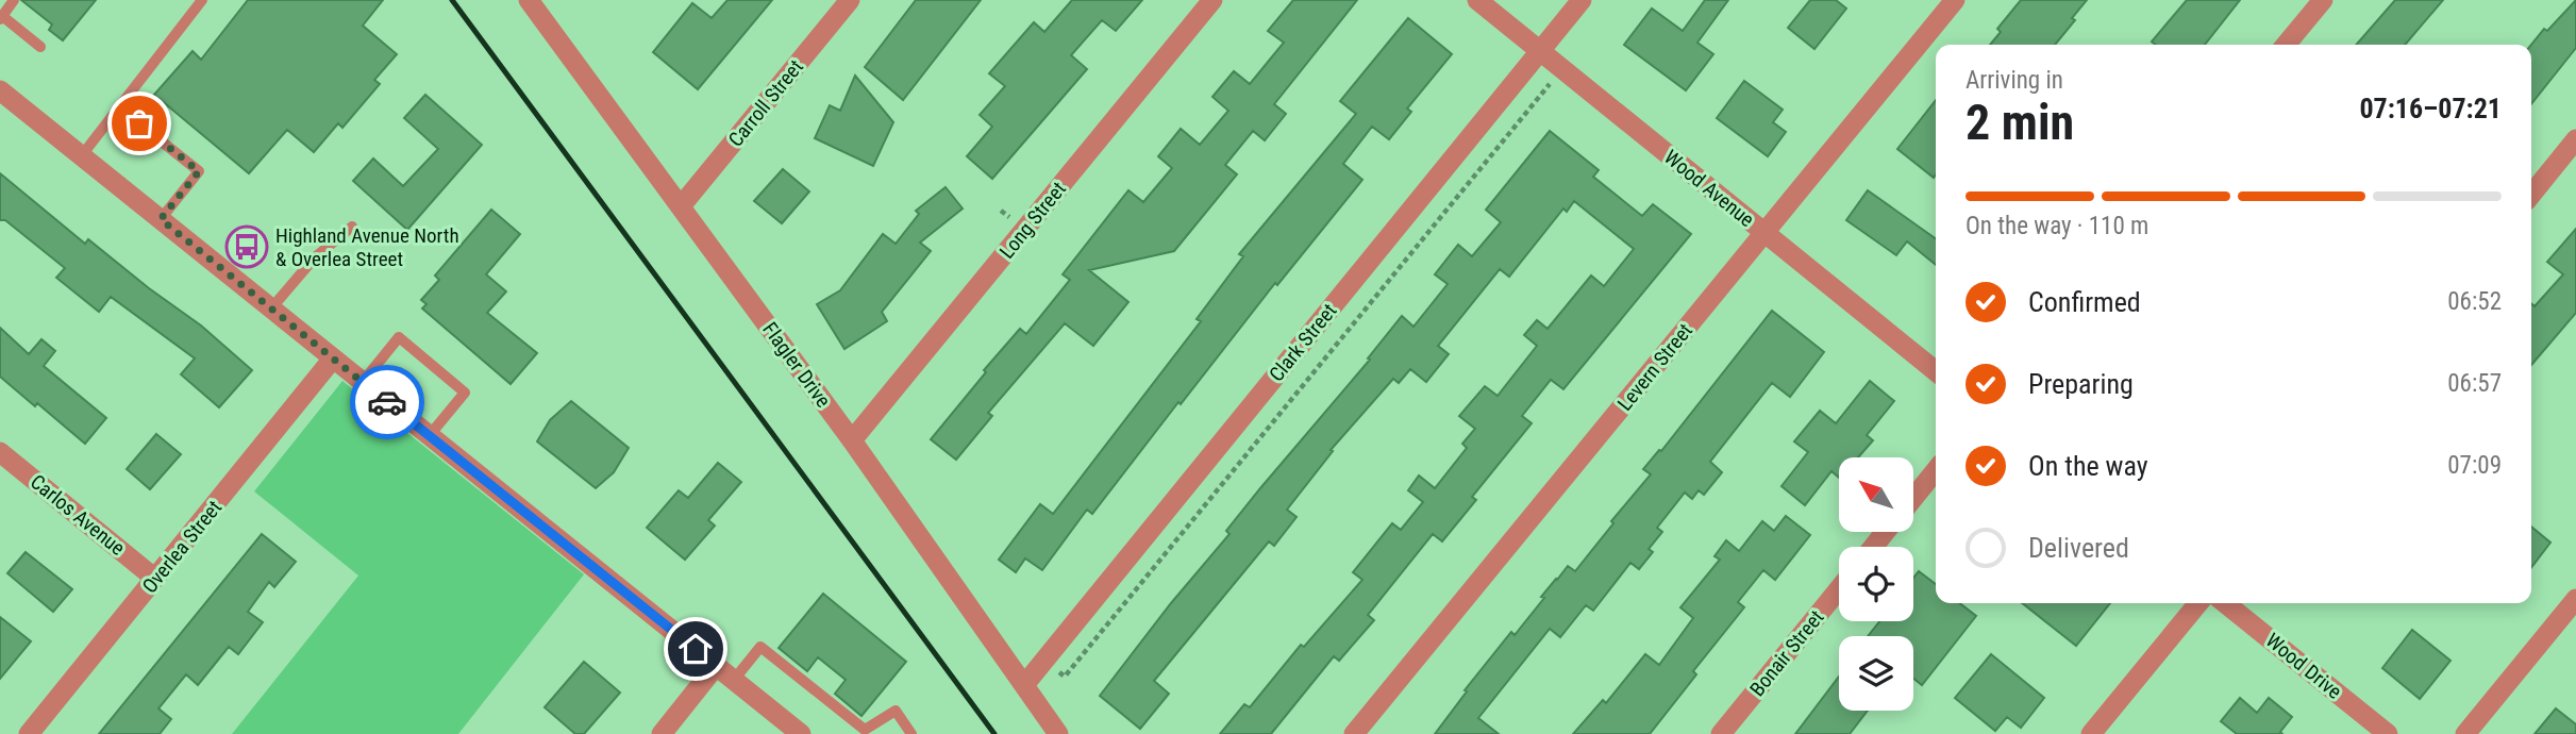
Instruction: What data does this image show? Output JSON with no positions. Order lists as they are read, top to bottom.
{
  "streets": {
    "street": [
      "Carroll Street",
      "Wood Avenue",
      "Long Street",
      "Clark Street",
      "Flagler Drive",
      "Levern Street",
      "Carlos Avenue",
      "Overlea Street",
      "Bonair Street",
      "Wood Drive"
    ]
  },
  "crossings": [
    ["Carroll Street", "Flagler Drive"],
    ["Wood Avenue", "Clark Street"],
    ["Wood Avenue", "Levern Street"],
    ["Long Street", "Flagler Drive"],
    ["Clark Street", "Flagler Drive"],
    ["Carlos Avenue", "Overlea Street"]
  ],
  "places": {
    "bus stop": ["Highland Avenue North & Overlea Street"]
  },
  "north": "top left",
  "page": {
    "heading": ["2 min", "Arriving in", "07:16–07:21"],
    "bar": "On the way · 110 m",
    "list": [
      ["Confirmed", "06:52"],
      ["Preparing", "06:57"],
      ["On the way", "07:09"],
      "Delivered"
    ]
  }
}
